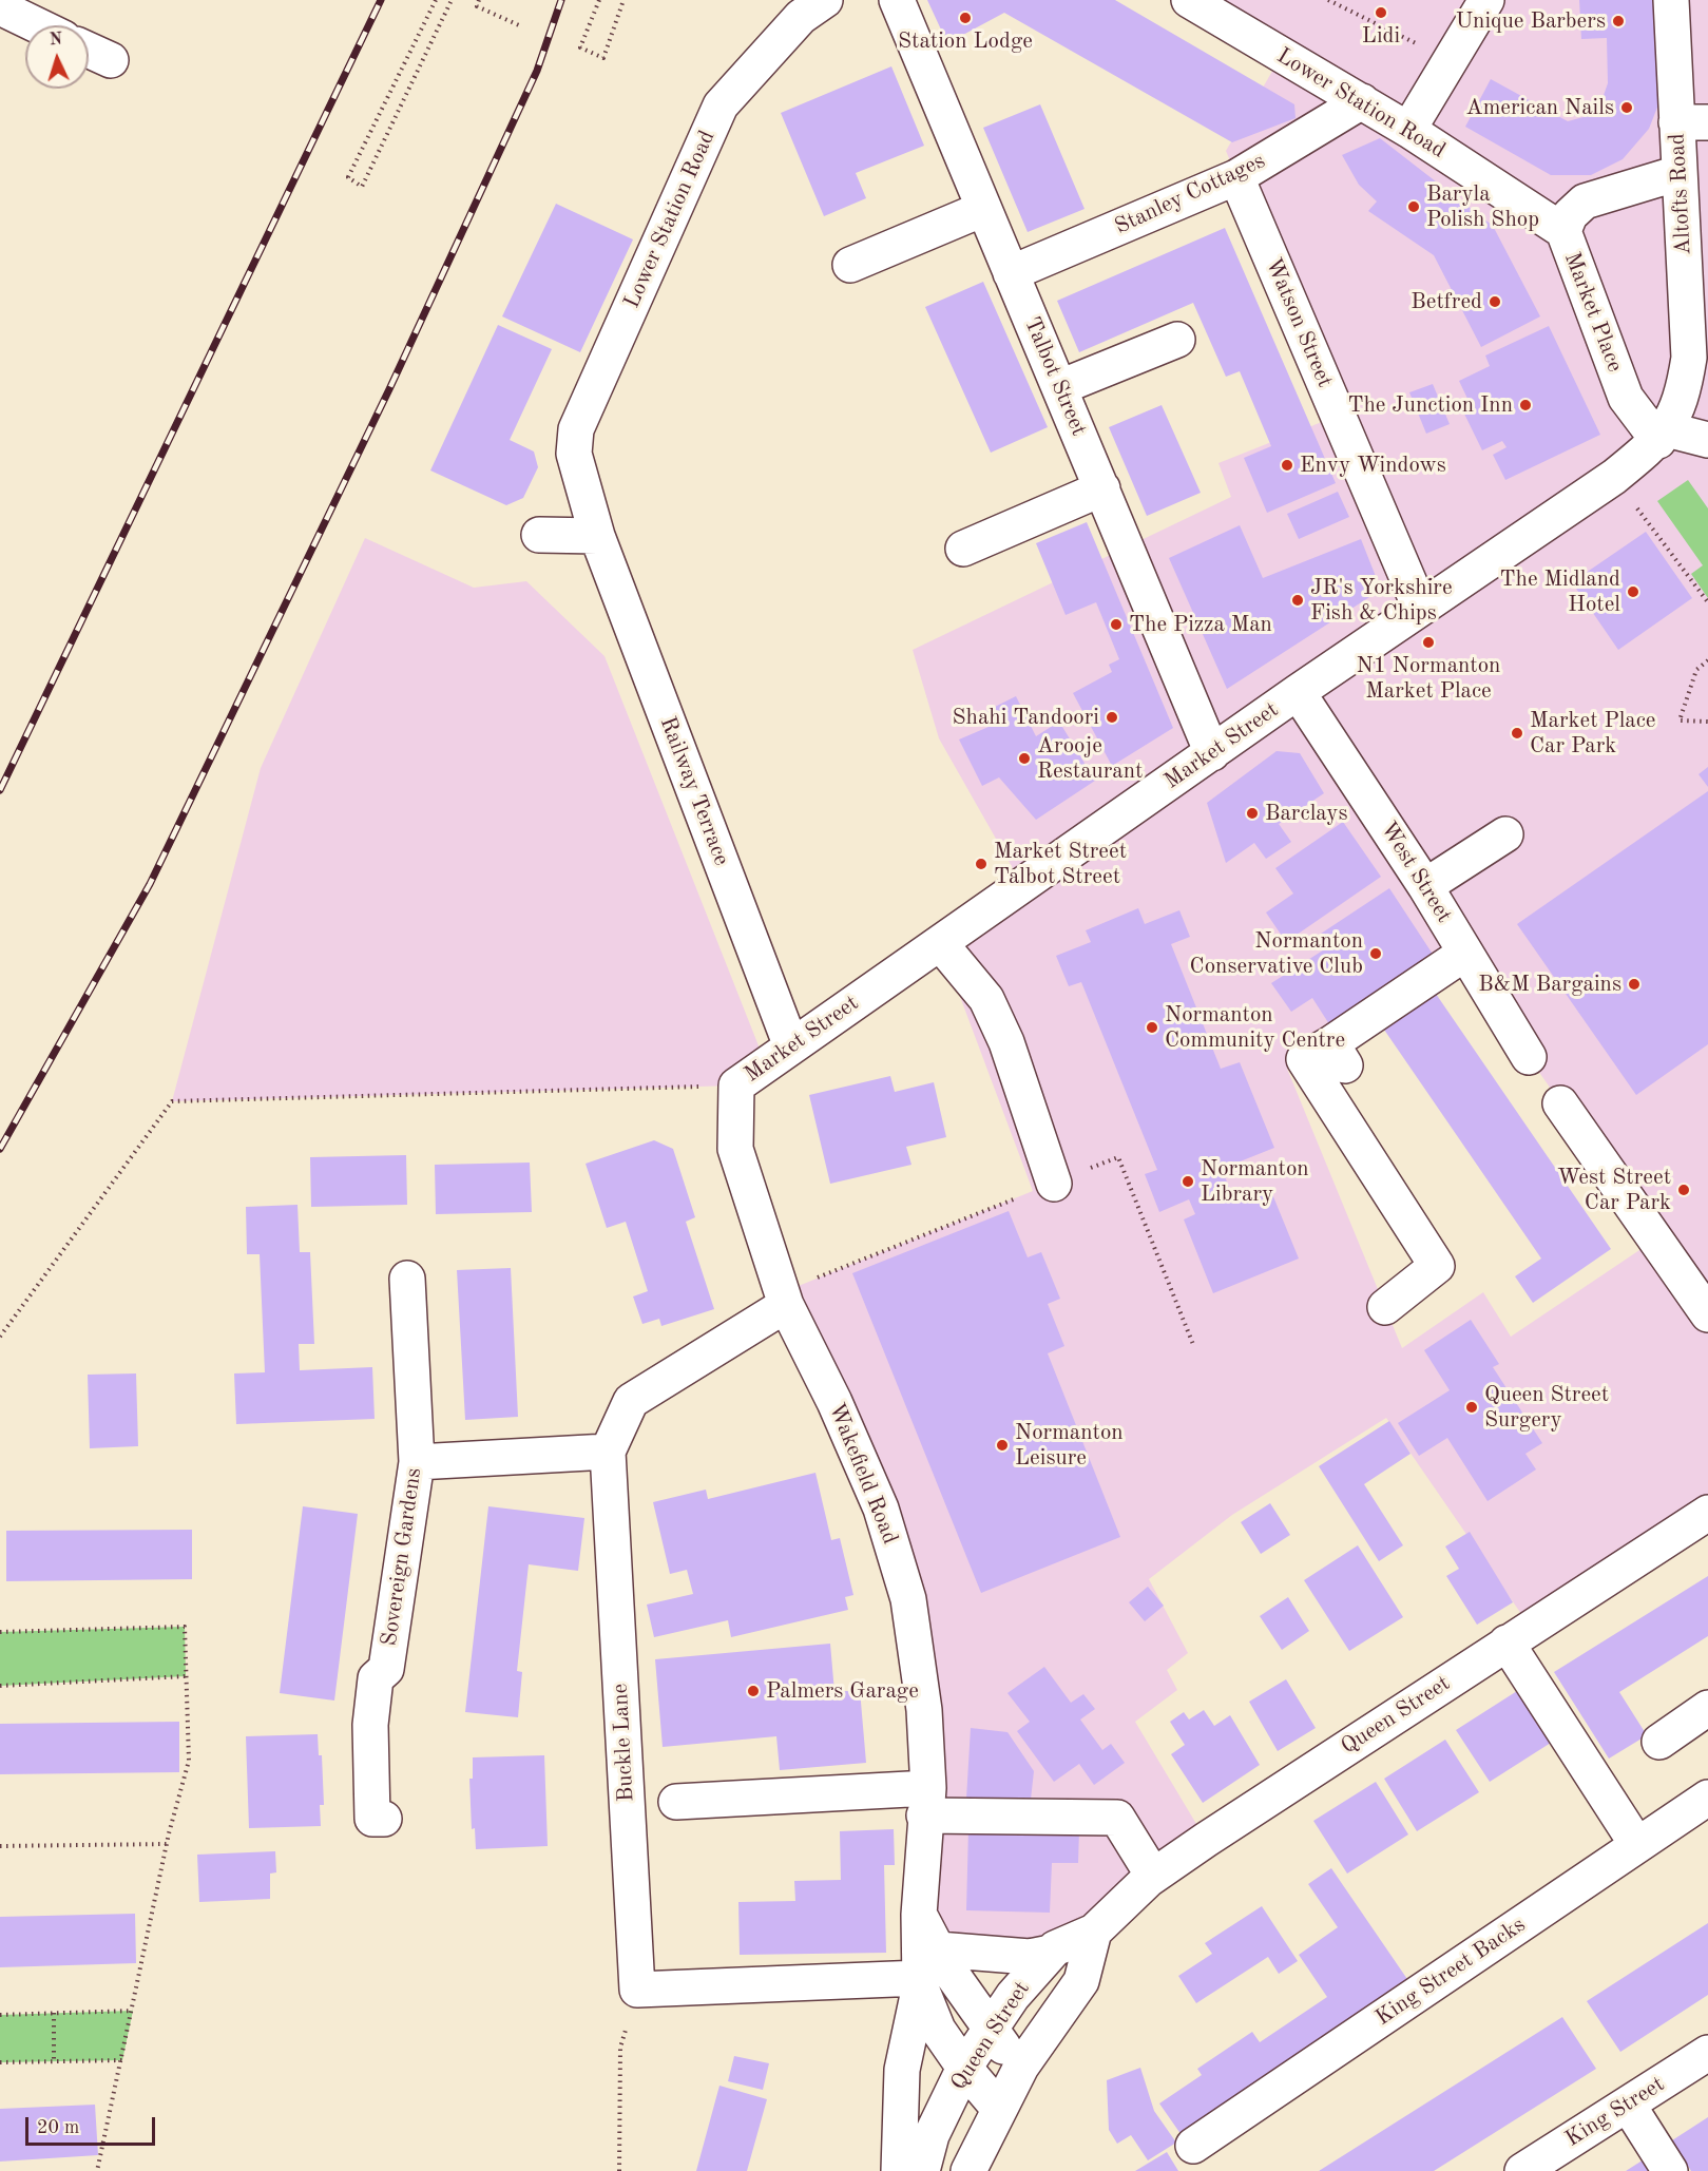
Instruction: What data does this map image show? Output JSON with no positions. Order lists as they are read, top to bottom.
{
  "streets": {
    "street": [
      "Lower Station Road",
      "Stanley Cottages",
      "Altofts Road",
      "Market Place",
      "Watson Street",
      "Talbot Street",
      "Market Street",
      "Railway Terrace",
      "West Street",
      "Wakefield Road",
      "Sovereign Gardens",
      "Queen Street",
      "Buckle Lane",
      "King Street Backs",
      "King Street"
    ]
  },
  "crossings": [
    ["Lower Station Road", "Stanley Cottages"],
    ["Lower Station Road", "Market Place"],
    ["Lower Station Road", "Railway Terrace"],
    ["Stanley Cottages", "Watson Street"],
    ["Stanley Cottages", "Talbot Street"],
    ["Altofts Road", "Market Place"],
    ["Altofts Road", "Market Street"],
    ["Market Place", "Market Street"],
    ["Watson Street", "Market Street"],
    ["Talbot Street", "Market Street"],
    ["Market Street", "Railway Terrace"],
    ["Market Street", "West Street"],
    ["Market Street", "Wakefield Road"],
    ["Wakefield Road", "Queen Street"],
    ["Wakefield Road", "Buckle Lane"]
  ],
  "places": [
    "Lidi",
    "Station Lodge",
    "Unique Barbers",
    "American Nails",
    "Baryla Polish Shop",
    "Betfred",
    "The Junction Inn",
    "Envy Windows",
    "The Midland Hotel",
    "JR's Yorkshire Fish & Chips",
    "The Pizza Man",
    "N1 Normanton Market Place",
    "Shahi Tandoori",
    "Market Place Car Park",
    "Arooje Restaurant",
    "Barclays",
    "Market Street Talbot Street",
    "Normanton Conservative Club",
    "B&M Bargains",
    "Normanton Community Centre",
    "Normanton Library",
    "West Street Car Park",
    "Queen Street Surgery",
    "Normanton Leisure",
    "Palmers Garage"
  ],
  "scale_bar": "20 m",
  "north": "top"
}
